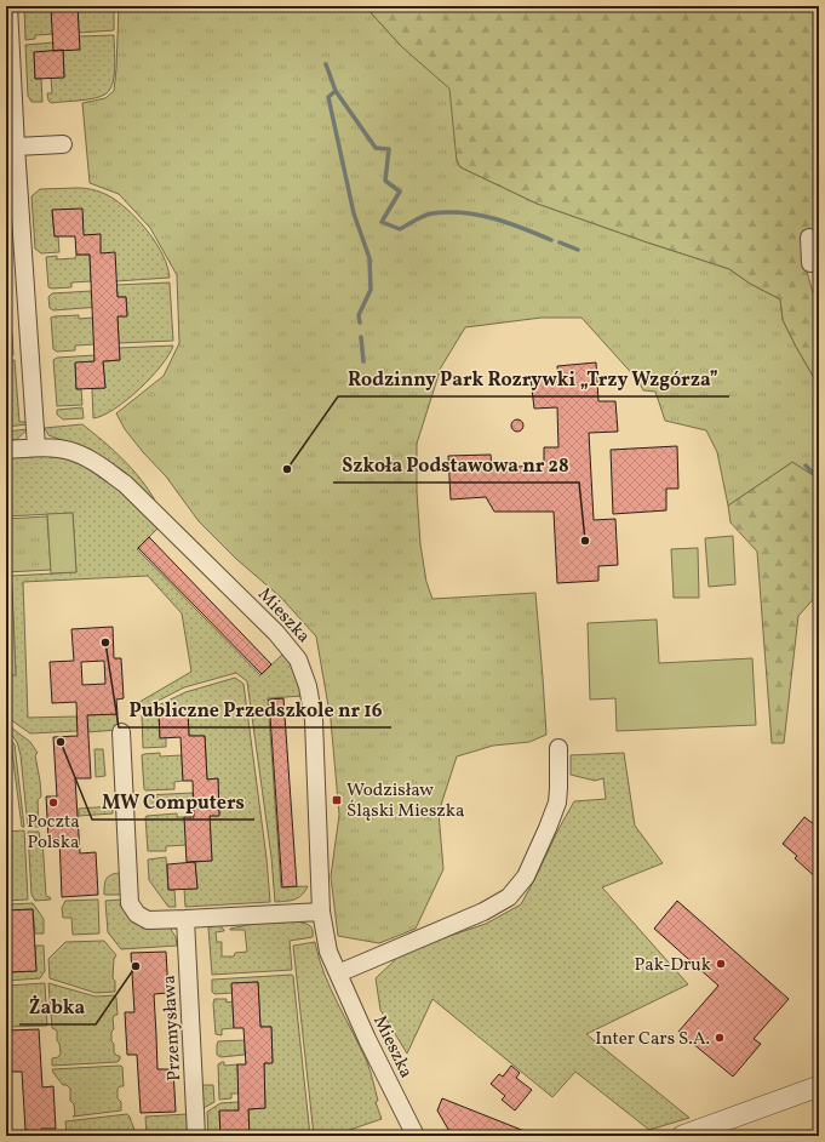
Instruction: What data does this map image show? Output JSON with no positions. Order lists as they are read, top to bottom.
{
  "streets": {
    "street": ["Mieszka", "Przemysława"]
  },
  "places": {
    "other": [
      "Rodzinny Park Rozrywki „Trzy Wzgórza”",
      "Szkoła Podstawowa nr 28",
      "Publiczne Przedszkole nr 16",
      "MW Computers",
      "Poczta Polska",
      "Pak-Druk",
      "Żabka",
      "Inter Cars S.A."
    ],
    "transit": ["Wodzisław Śląski Mieszka"]
  }
}
